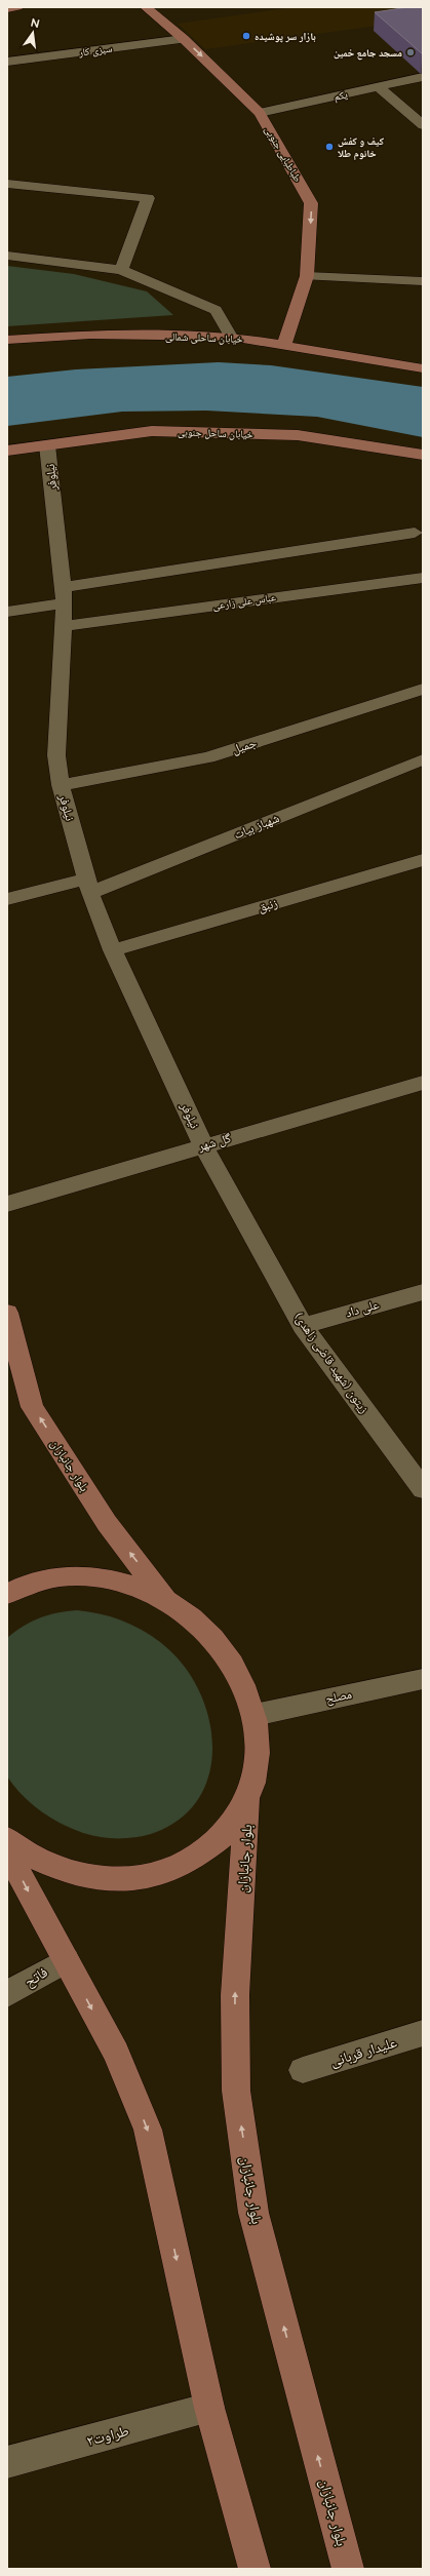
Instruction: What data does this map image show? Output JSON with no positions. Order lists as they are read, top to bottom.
{
  "streets": {
    "main road": [
      "طباطبایی جنوبی",
      "خیابان ساحلی شمالی",
      "خیابان ساحل جنوبی",
      "بلوار جانبازان"
    ],
    "street": [
      "سبزی کار",
      "یکم",
      "نیلوفر",
      "عباس علی زارعی",
      "جمیل",
      "شهباز بیات",
      "زنبق",
      "گل شهر",
      "علی داد",
      "زیتون (شهید قاضی زاهدی)",
      "مصلح",
      "فاتح",
      "علیدار قربانی",
      "طراوت۲"
    ]
  },
  "crossings": [
    ["سبزی کار", "طباطبایی جنوبی"],
    ["یکم", "طباطبایی جنوبی"],
    ["طباطبایی جنوبی", "خیابان ساحلی شمالی"],
    ["خیابان ساحل جنوبی", "نیلوفر"],
    ["نیلوفر", "عباس علی زارعی"],
    ["نیلوفر", "جمیل"],
    ["نیلوفر", "شهباز بیات"],
    ["نیلوفر", "زنبق"],
    ["نیلوفر", "گل شهر"],
    ["نیلوفر", "زیتون (شهید قاضی زاهدی)"],
    ["گل شهر", "زیتون (شهید قاضی زاهدی)"],
    ["علی داد", "زیتون (شهید قاضی زاهدی)"]
  ],
  "one_way": ["طباطبایی جنوبی"],
  "places": ["بازار سر پوشیده", "مسجد جامع خمین", "کیف و کفش خانوم طلا"],
  "north": "top"
}
